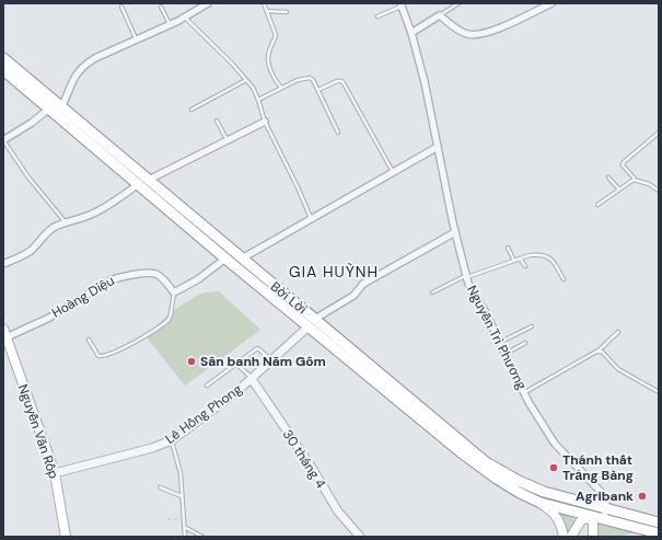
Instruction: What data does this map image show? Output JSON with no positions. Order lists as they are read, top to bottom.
{
  "streets": {
    "highway": ["Bời Lời"],
    "main road": ["Nguyễn Văn Rốp"],
    "street": [
      "Hoàng Diệu",
      "Nguyễn Tri Phương",
      "Lê Hồng Phong",
      "30 tháng 4"
    ]
  },
  "crossings": [
    ["Hoàng Diệu", "Nguyễn Văn Rốp"],
    ["Bời Lời", "Nguyễn Tri Phương"],
    ["Bời Lời", "Lê Hồng Phong"],
    ["Nguyễn Tri Phương", "Lê Hồng Phong"],
    ["Lê Hồng Phong", "Nguyễn Văn Rốp"],
    ["Lê Hồng Phong", "30 tháng 4"]
  ],
  "districts": ["GIA HUỲNH"],
  "places": ["Sân banh Năm Gôm", "Thánh thất Trảng Bàng", "Agribank"]
}
